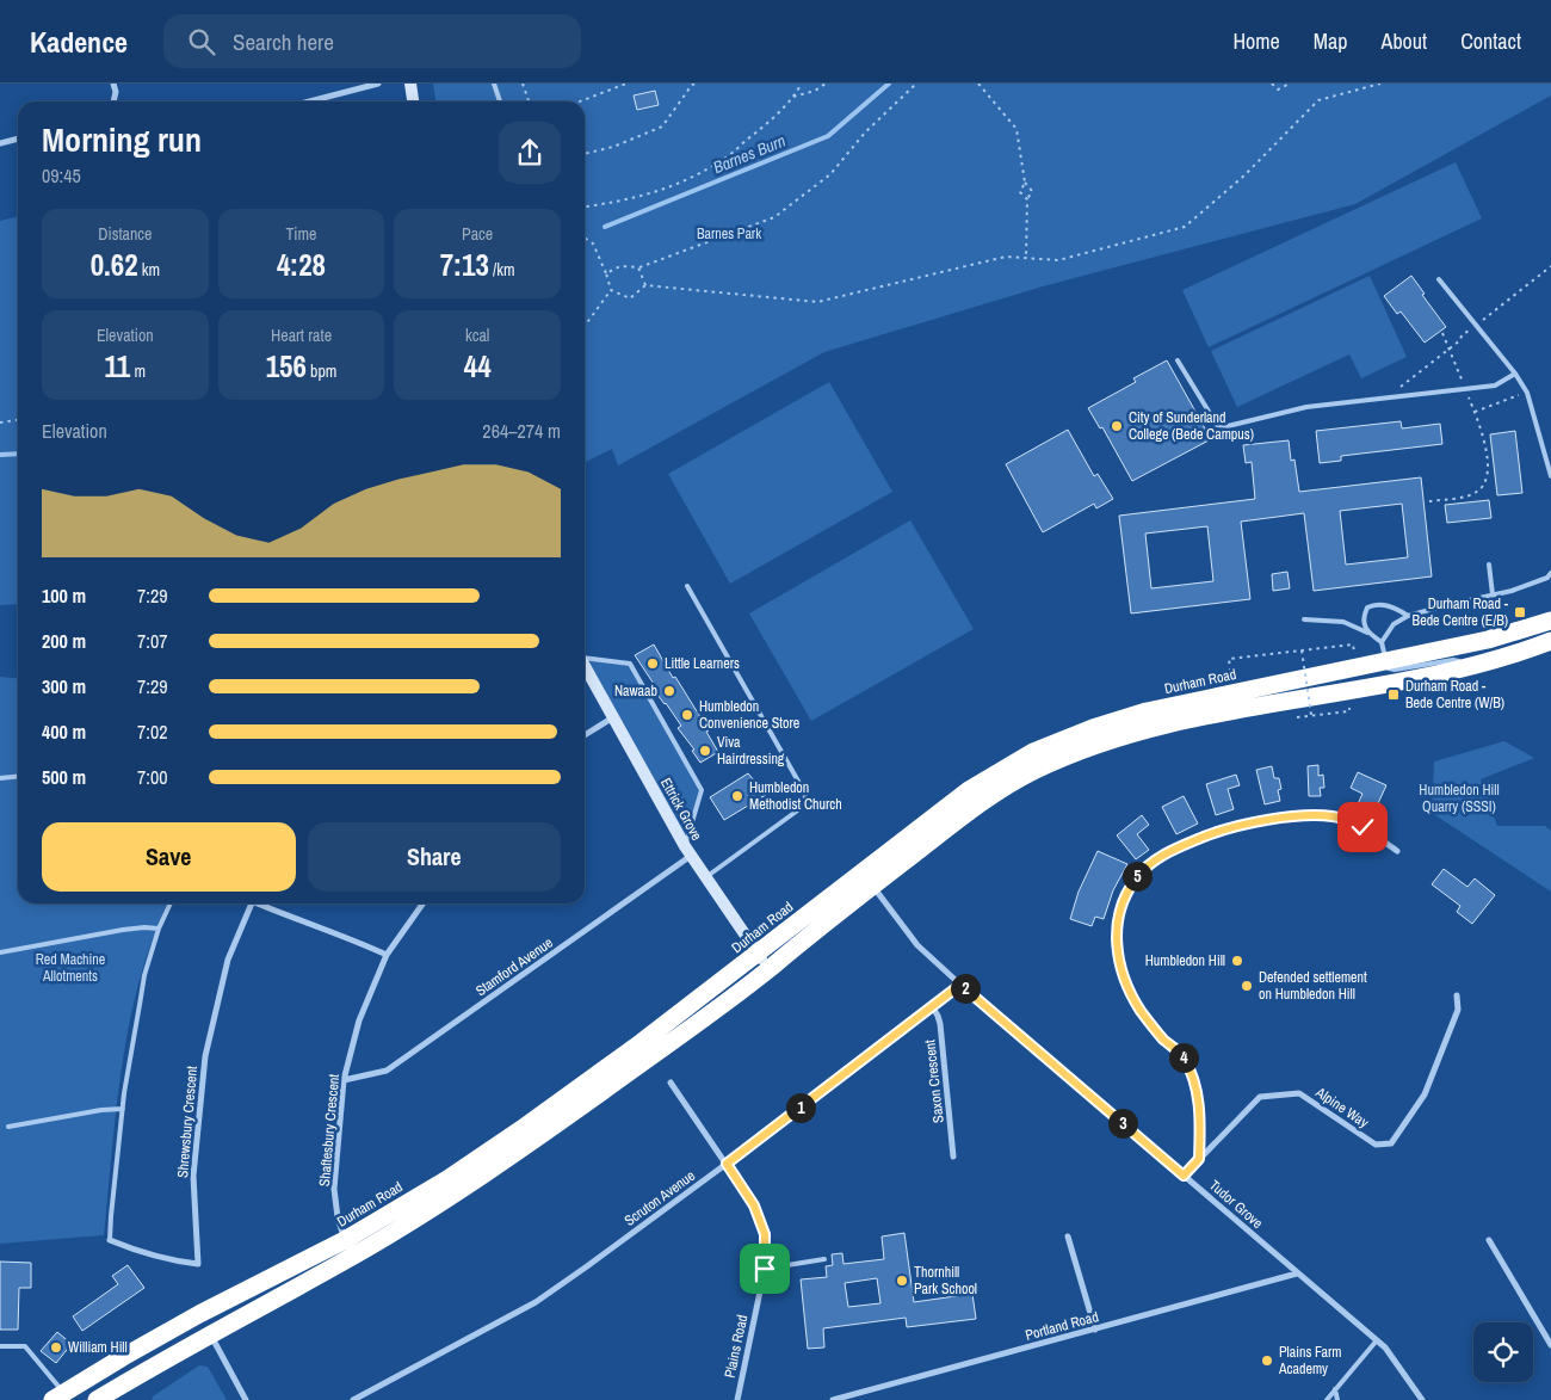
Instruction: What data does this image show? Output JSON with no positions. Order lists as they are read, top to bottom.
{
  "streets": {
    "highway": ["Durham Road"],
    "street": [
      "Ettrick Grove",
      "Stamford Avenue",
      "Saxon Crescent",
      "Alpine Way",
      "Shrewsbury Crescent",
      "Shaftesbury Crescent",
      "Scruton Avenue",
      "Tudor Grove",
      "Portland Road",
      "Plains Road"
    ]
  },
  "crossings": [
    ["Durham Road", "Ettrick Grove"],
    ["Durham Road", "Shaftesbury Crescent"],
    ["Durham Road", "Tudor Grove"],
    ["Ettrick Grove", "Stamford Avenue"],
    ["Stamford Avenue", "Shaftesbury Crescent"],
    ["Saxon Crescent", "Scruton Avenue"],
    ["Alpine Way", "Tudor Grove"],
    ["Scruton Avenue", "Tudor Grove"],
    ["Scruton Avenue", "Plains Road"],
    ["Tudor Grove", "Portland Road"]
  ],
  "water": ["Barnes Burn"],
  "parks": ["Barnes Park", "Humbledon Hill Quarry (SSSI)", "Red Machine Allotments"],
  "places": {
    "other": [
      "City of Sunderland College (Bede Campus)",
      "Little Learners",
      "Nawaab",
      "Humbledon Convenience Store",
      "Viva Hairdressing",
      "Humbledon Methodist Church",
      "Humbledon Hill",
      "Defended settlement on Humbledon Hill",
      "Thornhill Park School",
      "William Hill",
      "Plains Farm Academy"
    ],
    "transit": ["Durham Road - Bede Centre (E/B)", "Durham Road - Bede Centre (W/B)"]
  },
  "page": {
    "header": "Kadence",
    "search": "Search here",
    "nav": [
      "Home",
      "Map",
      "About",
      "Contact"
    ],
    "heading": ["Morning run", "09:45"],
    "stats": [
      ["Distance", "0.62 km"],
      ["Time", "4:28"],
      ["Pace", "7:13 /km"],
      ["Elevation", "11 m"],
      ["Heart rate", "156 bpm"],
      ["kcal", "44"]
    ],
    "chart": ["Elevation", "264–274 m"],
    "list": [
      {
        "name": "100 m",
        "note": "7:29"
      },
      {
        "name": "200 m",
        "note": "7:07"
      },
      {
        "name": "300 m",
        "note": "7:29"
      },
      {
        "name": "400 m",
        "note": "7:02"
      },
      {
        "name": "500 m",
        "note": "7:00"
      }
    ],
    "buttons": ["Save", "Share"],
    "pins": [
      "5",
      "2",
      "4",
      "1",
      "3"
    ]
  }
}
